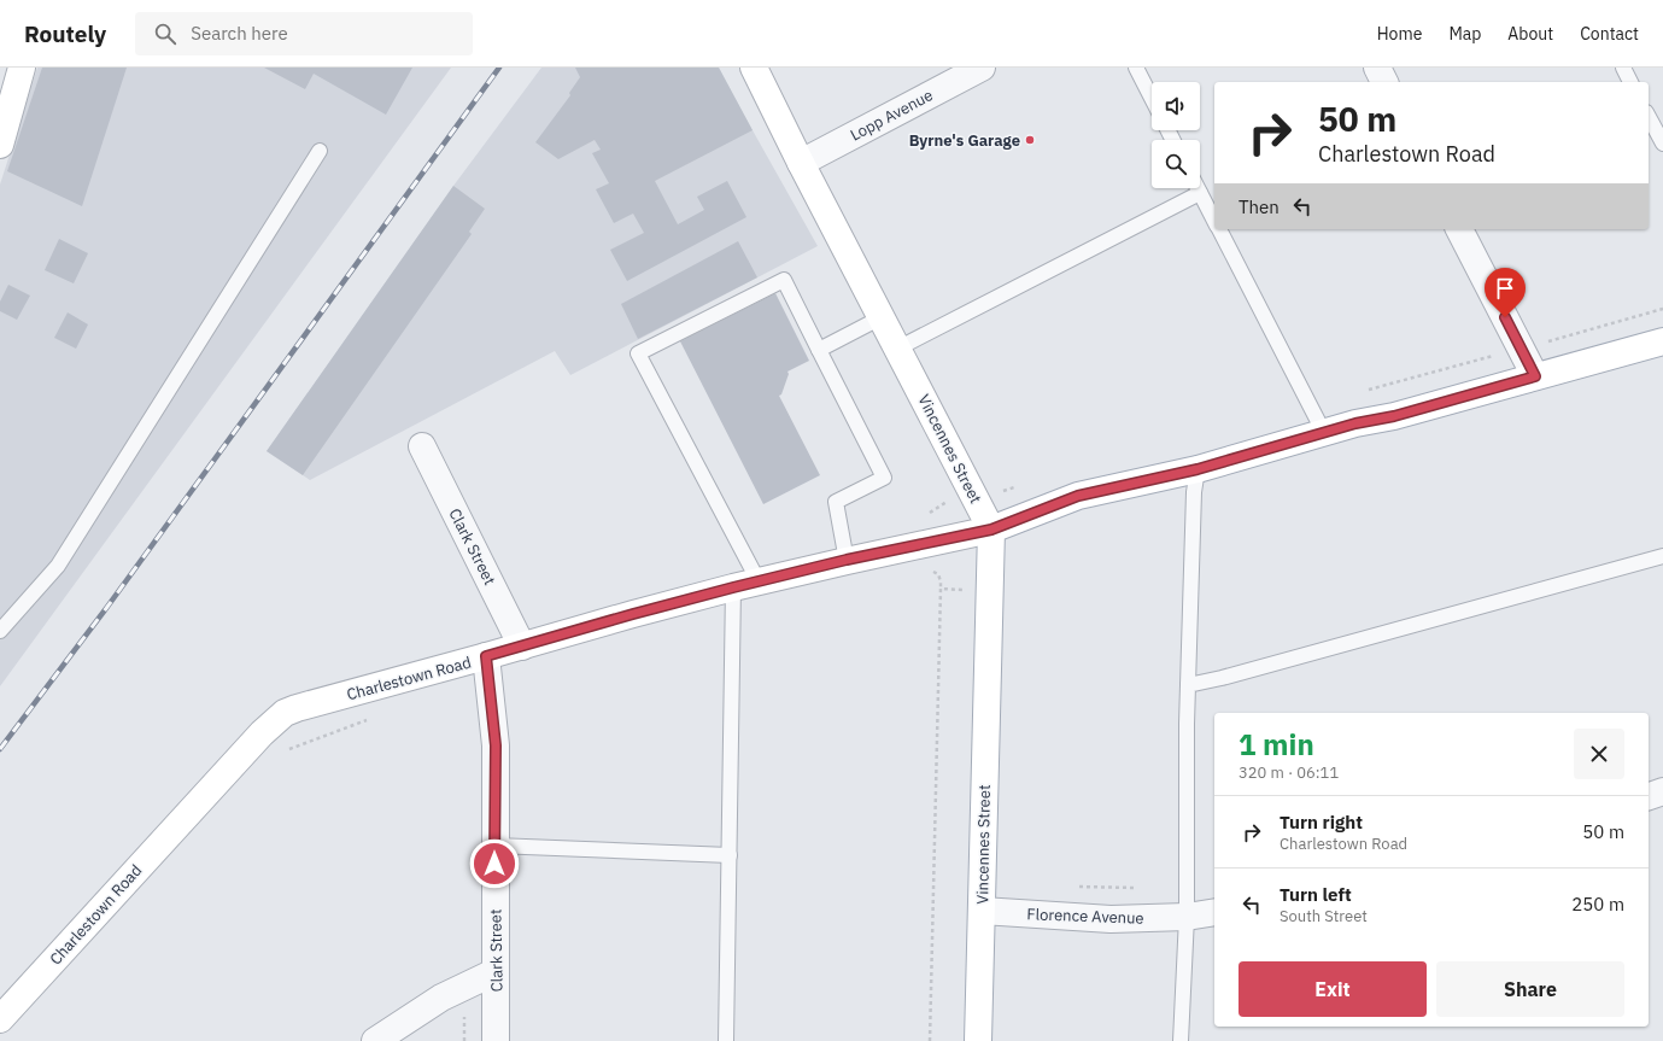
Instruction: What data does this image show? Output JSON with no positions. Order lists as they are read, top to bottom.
{
  "streets": {
    "street": [
      "Lopp Avenue",
      "Vincennes Street",
      "Clark Street",
      "Charlestown Road",
      "Florence Avenue"
    ]
  },
  "crossings": [
    ["Lopp Avenue", "Vincennes Street"],
    ["Vincennes Street", "Charlestown Road"],
    ["Vincennes Street", "Florence Avenue"],
    ["Clark Street", "Charlestown Road"]
  ],
  "places": ["Byrne's Garage"],
  "page": {
    "header": "Routely",
    "search": "Search here",
    "nav": [
      "Home",
      "Map",
      "About",
      "Contact"
    ],
    "turn": ["50 m", "Charlestown Road"],
    "then": "Then",
    "heading": ["1 min", "320 m · 06:11"],
    "list": [
      {
        "name": "Turn right",
        "note": "Charlestown Road",
        "value": "50 m"
      },
      {
        "name": "Turn left",
        "note": "South Street",
        "value": "250 m"
      }
    ],
    "buttons": ["Exit", "Share"]
  }
}
